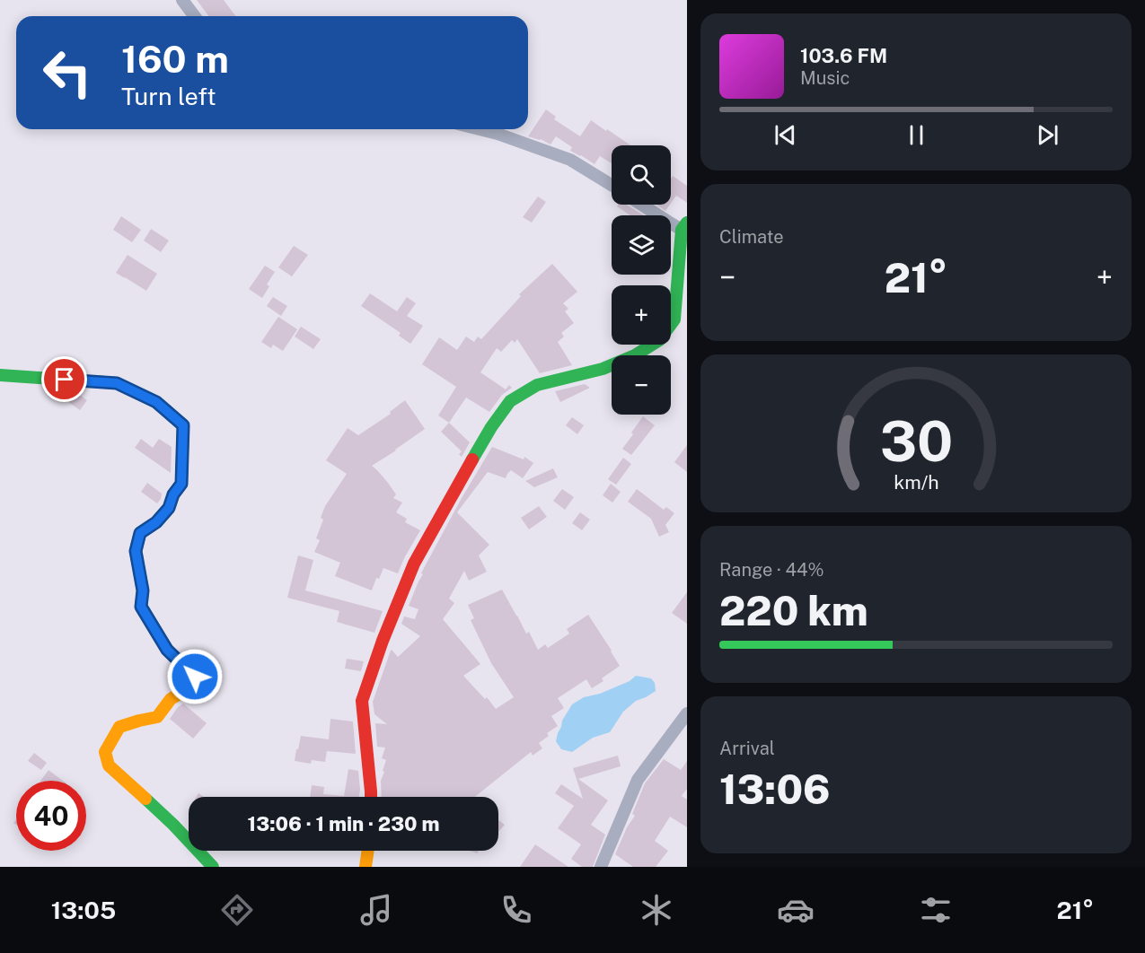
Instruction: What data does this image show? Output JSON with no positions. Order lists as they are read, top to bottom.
{
  "page": {
    "turn": ["160 m", "Turn left"],
    "song": ["103.6 FM", "Music"],
    "map_buttons": ["+", "−"],
    "tile": [
      "Climate",
      ["Range · 44%", "220 km"],
      ["Arrival", "13:06"]
    ],
    "heat": ["−", "21°", "+"],
    "limit": "40",
    "trip": "13:06 · 1 min · 230 m",
    "tabs": ["13:05", "21°"],
    "gauge": ["30", "km/h"]
  }
}
